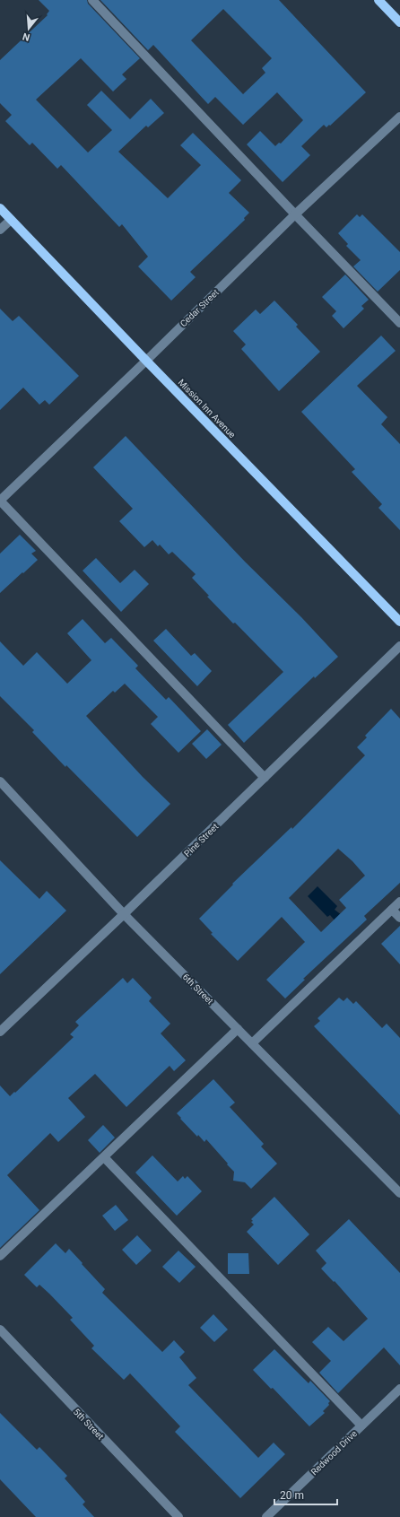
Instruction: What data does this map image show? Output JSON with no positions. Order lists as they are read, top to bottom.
{
  "streets": {
    "main road": ["Mission Inn Avenue"],
    "street": [
      "Cedar Street",
      "Pine Street",
      "6th Street",
      "5th Street",
      "Redwood Drive"
    ]
  },
  "crossings": [
    ["Cedar Street", "Mission Inn Avenue"],
    ["Pine Street", "6th Street"]
  ],
  "scale_bar": "20 m",
  "north": "bottom"
}
